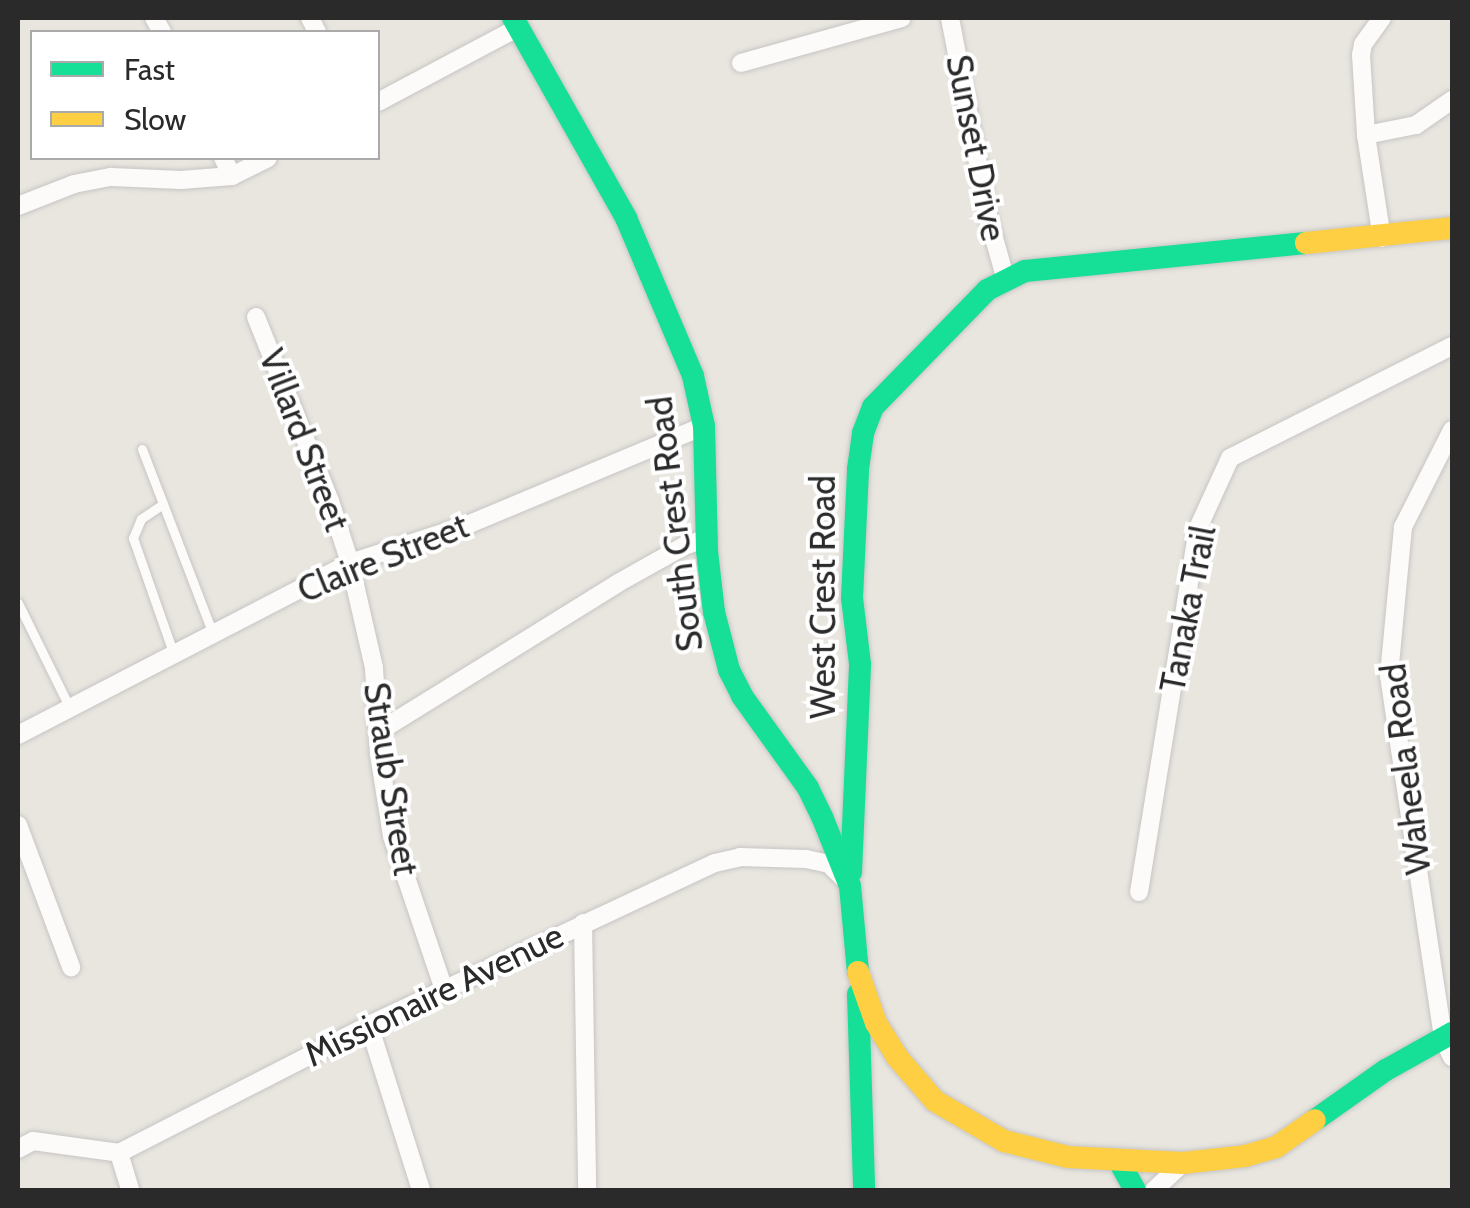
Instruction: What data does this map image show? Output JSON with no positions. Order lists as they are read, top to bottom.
{
  "streets": {
    "street": [
      "Sunset Drive",
      "Villard Street",
      "South Crest Road",
      "Claire Street",
      "West Crest Road",
      "Tanaka Trail",
      "Waheela Road",
      "Straub Street",
      "Missionaire Avenue"
    ]
  },
  "crossings": [
    ["Sunset Drive", "West Crest Road"],
    ["Villard Street", "Claire Street"],
    ["Villard Street", "Straub Street"],
    ["South Crest Road", "Claire Street"],
    ["South Crest Road", "West Crest Road"],
    ["South Crest Road", "Waheela Road"],
    ["South Crest Road", "Missionaire Avenue"],
    ["Claire Street", "Straub Street"],
    ["West Crest Road", "Missionaire Avenue"],
    ["Straub Street", "Missionaire Avenue"]
  ],
  "legend": ["Fast", "Slow"]
}
